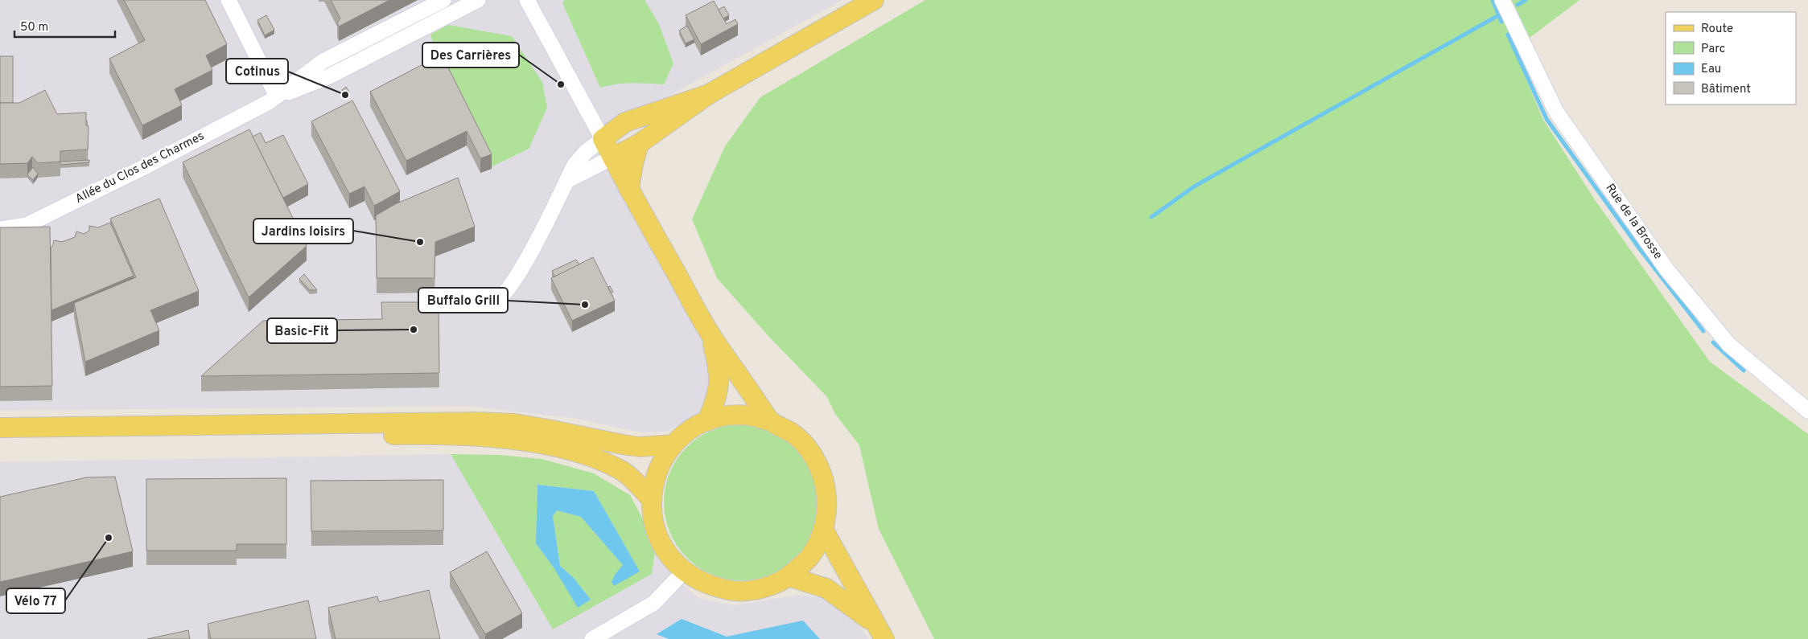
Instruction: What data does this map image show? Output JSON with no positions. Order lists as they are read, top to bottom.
{
  "streets": {
    "street": ["Allée du Clos des Charmes", "Rue de la Brosse"]
  },
  "places": [
    "Des Carrières",
    "Cotinus",
    "Jardins loisirs",
    "Buffalo Grill",
    "Basic-Fit",
    "Vélo 77"
  ],
  "legend": [
    "Route",
    "Parc",
    "Eau",
    "Bâtiment"
  ],
  "scale_bar": "50 m"
}
